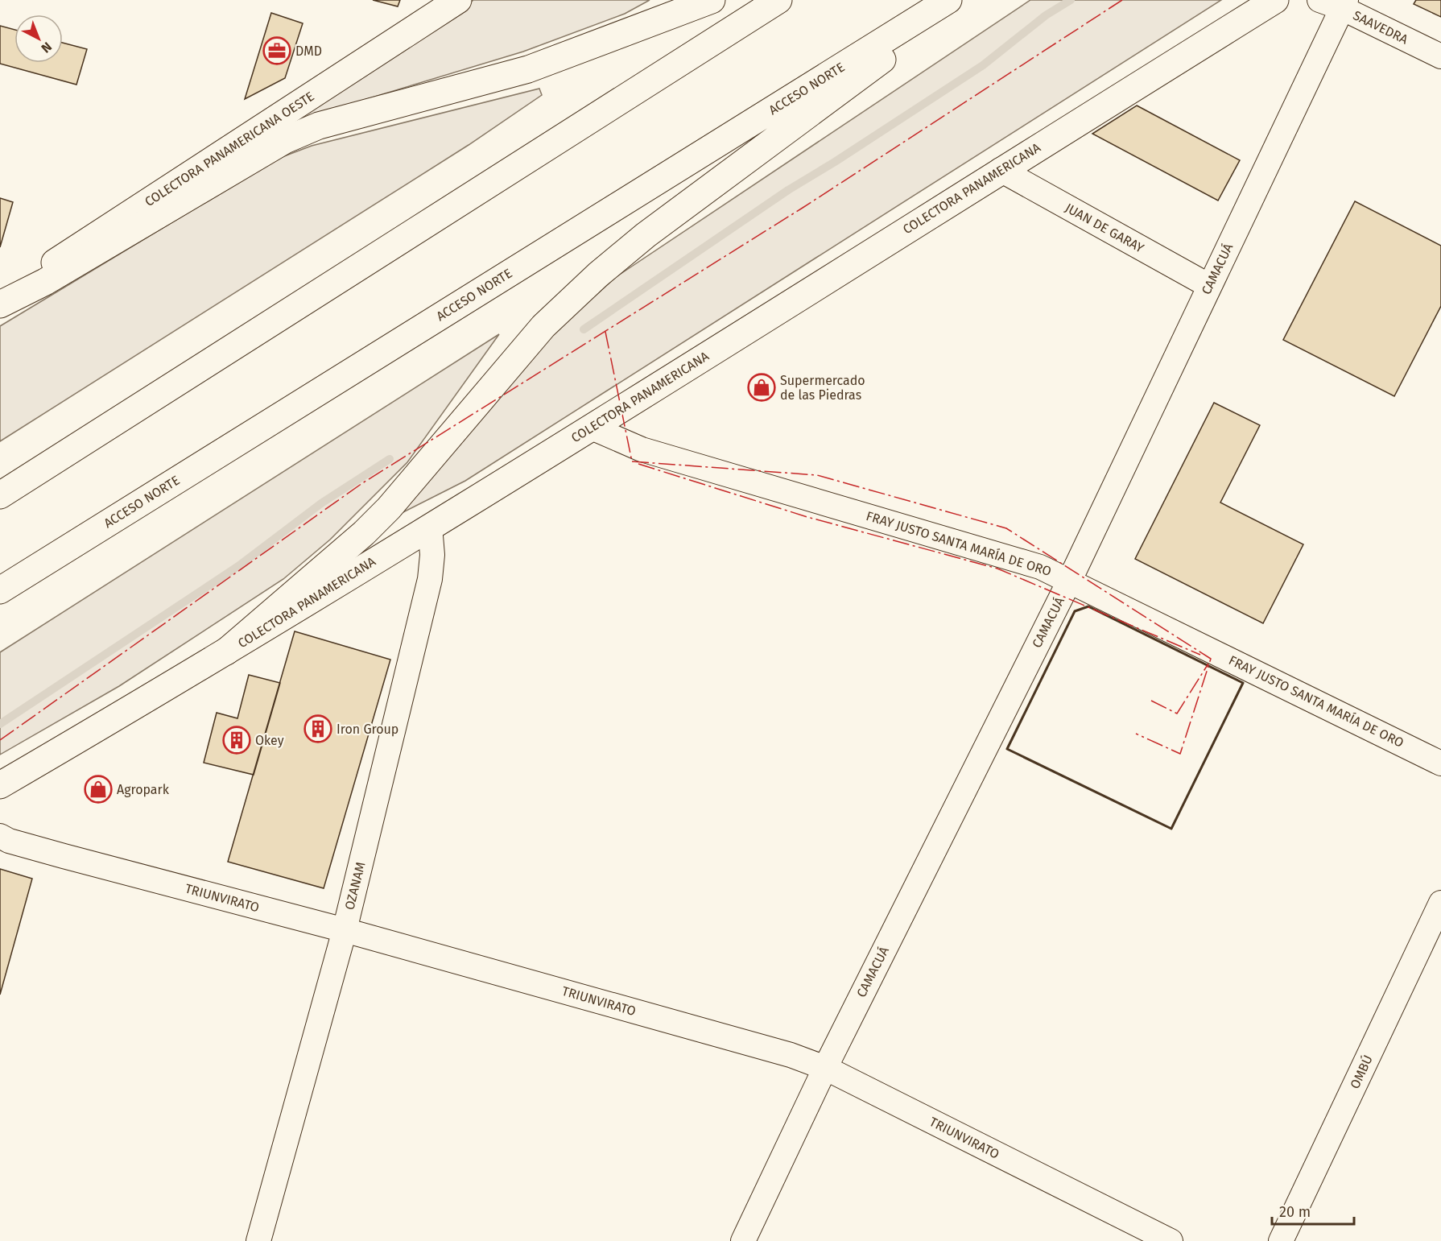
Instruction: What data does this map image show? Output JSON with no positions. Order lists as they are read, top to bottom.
{
  "streets": {
    "main road": ["ACCESO NORTE", "COLECTORA PANAMERICANA OESTE", "COLECTORA PANAMERICANA"],
    "street": [
      "SAAVEDRA",
      "JUAN DE GARAY",
      "CAMACUÁ",
      "FRAY JUSTO SANTA MARÍA DE ORO",
      "OZANAM",
      "TRIUNVIRATO",
      "OMBÚ"
    ]
  },
  "crossings": [
    ["SAAVEDRA", "CAMACUÁ"],
    ["COLECTORA PANAMERICANA", "JUAN DE GARAY"],
    ["COLECTORA PANAMERICANA", "FRAY JUSTO SANTA MARÍA DE ORO"],
    ["COLECTORA PANAMERICANA", "OZANAM"],
    ["JUAN DE GARAY", "CAMACUÁ"],
    ["CAMACUÁ", "FRAY JUSTO SANTA MARÍA DE ORO"],
    ["CAMACUÁ", "TRIUNVIRATO"],
    ["OZANAM", "TRIUNVIRATO"]
  ],
  "places": {
    "office": ["DMD"],
    "shop": ["Supermercado de las Piedras", "Agropark"],
    "building": ["Iron Group", "Okey"]
  },
  "scale_bar": "20 m",
  "north": "bottom right"
}
